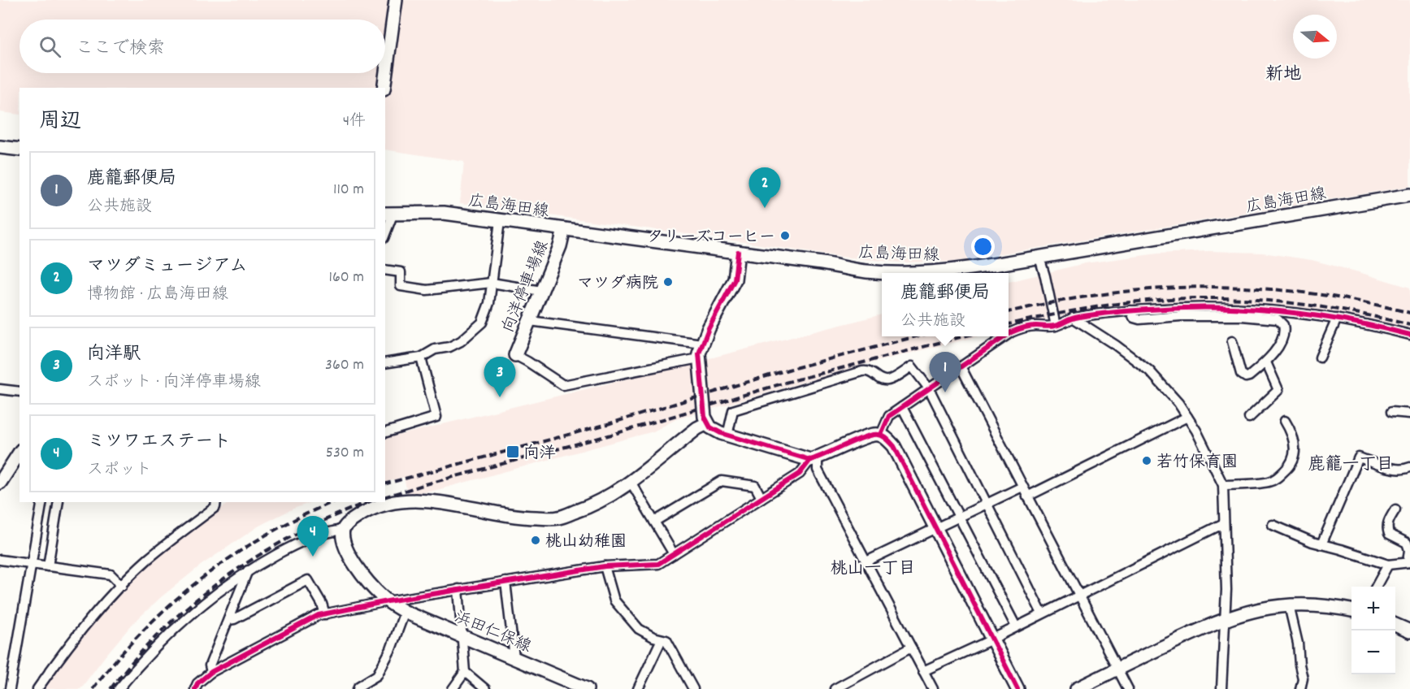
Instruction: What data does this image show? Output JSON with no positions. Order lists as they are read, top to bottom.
{
  "streets": {
    "main road": ["広島海田線", "向洋停車場線", "浜田仁保線"]
  },
  "crossings": [
    ["広島海田線", "向洋停車場線"]
  ],
  "districts": ["新地", "鹿籠一丁目", "桃山一丁目"],
  "places": {
    "other": [
      "タリーズコーヒー",
      "マツダ病院",
      "若竹保育園",
      "桃山幼稚園"
    ],
    "transit": ["向洋"]
  },
  "north": "right",
  "page": {
    "search": "ここで検索",
    "heading": ["周辺", "4件"],
    "list": [
      {
        "mark": "1",
        "name": "鹿籠郵便局",
        "note": "公共施設",
        "value": "110 m"
      },
      {
        "mark": "2",
        "name": "マツダミュージアム",
        "note": "博物館 · 広島海田線",
        "value": "160 m"
      },
      {
        "mark": "3",
        "name": "向洋駅",
        "note": "スポット · 向洋停車場線",
        "value": "360 m"
      },
      {
        "mark": "4",
        "name": "ミツワエステート",
        "note": "スポット",
        "value": "530 m"
      }
    ],
    "pins": [
      "2",
      "1",
      "3",
      "4"
    ],
    "popup": ["鹿籠郵便局", "公共施設"],
    "map_buttons": ["+", "−"]
  }
}
